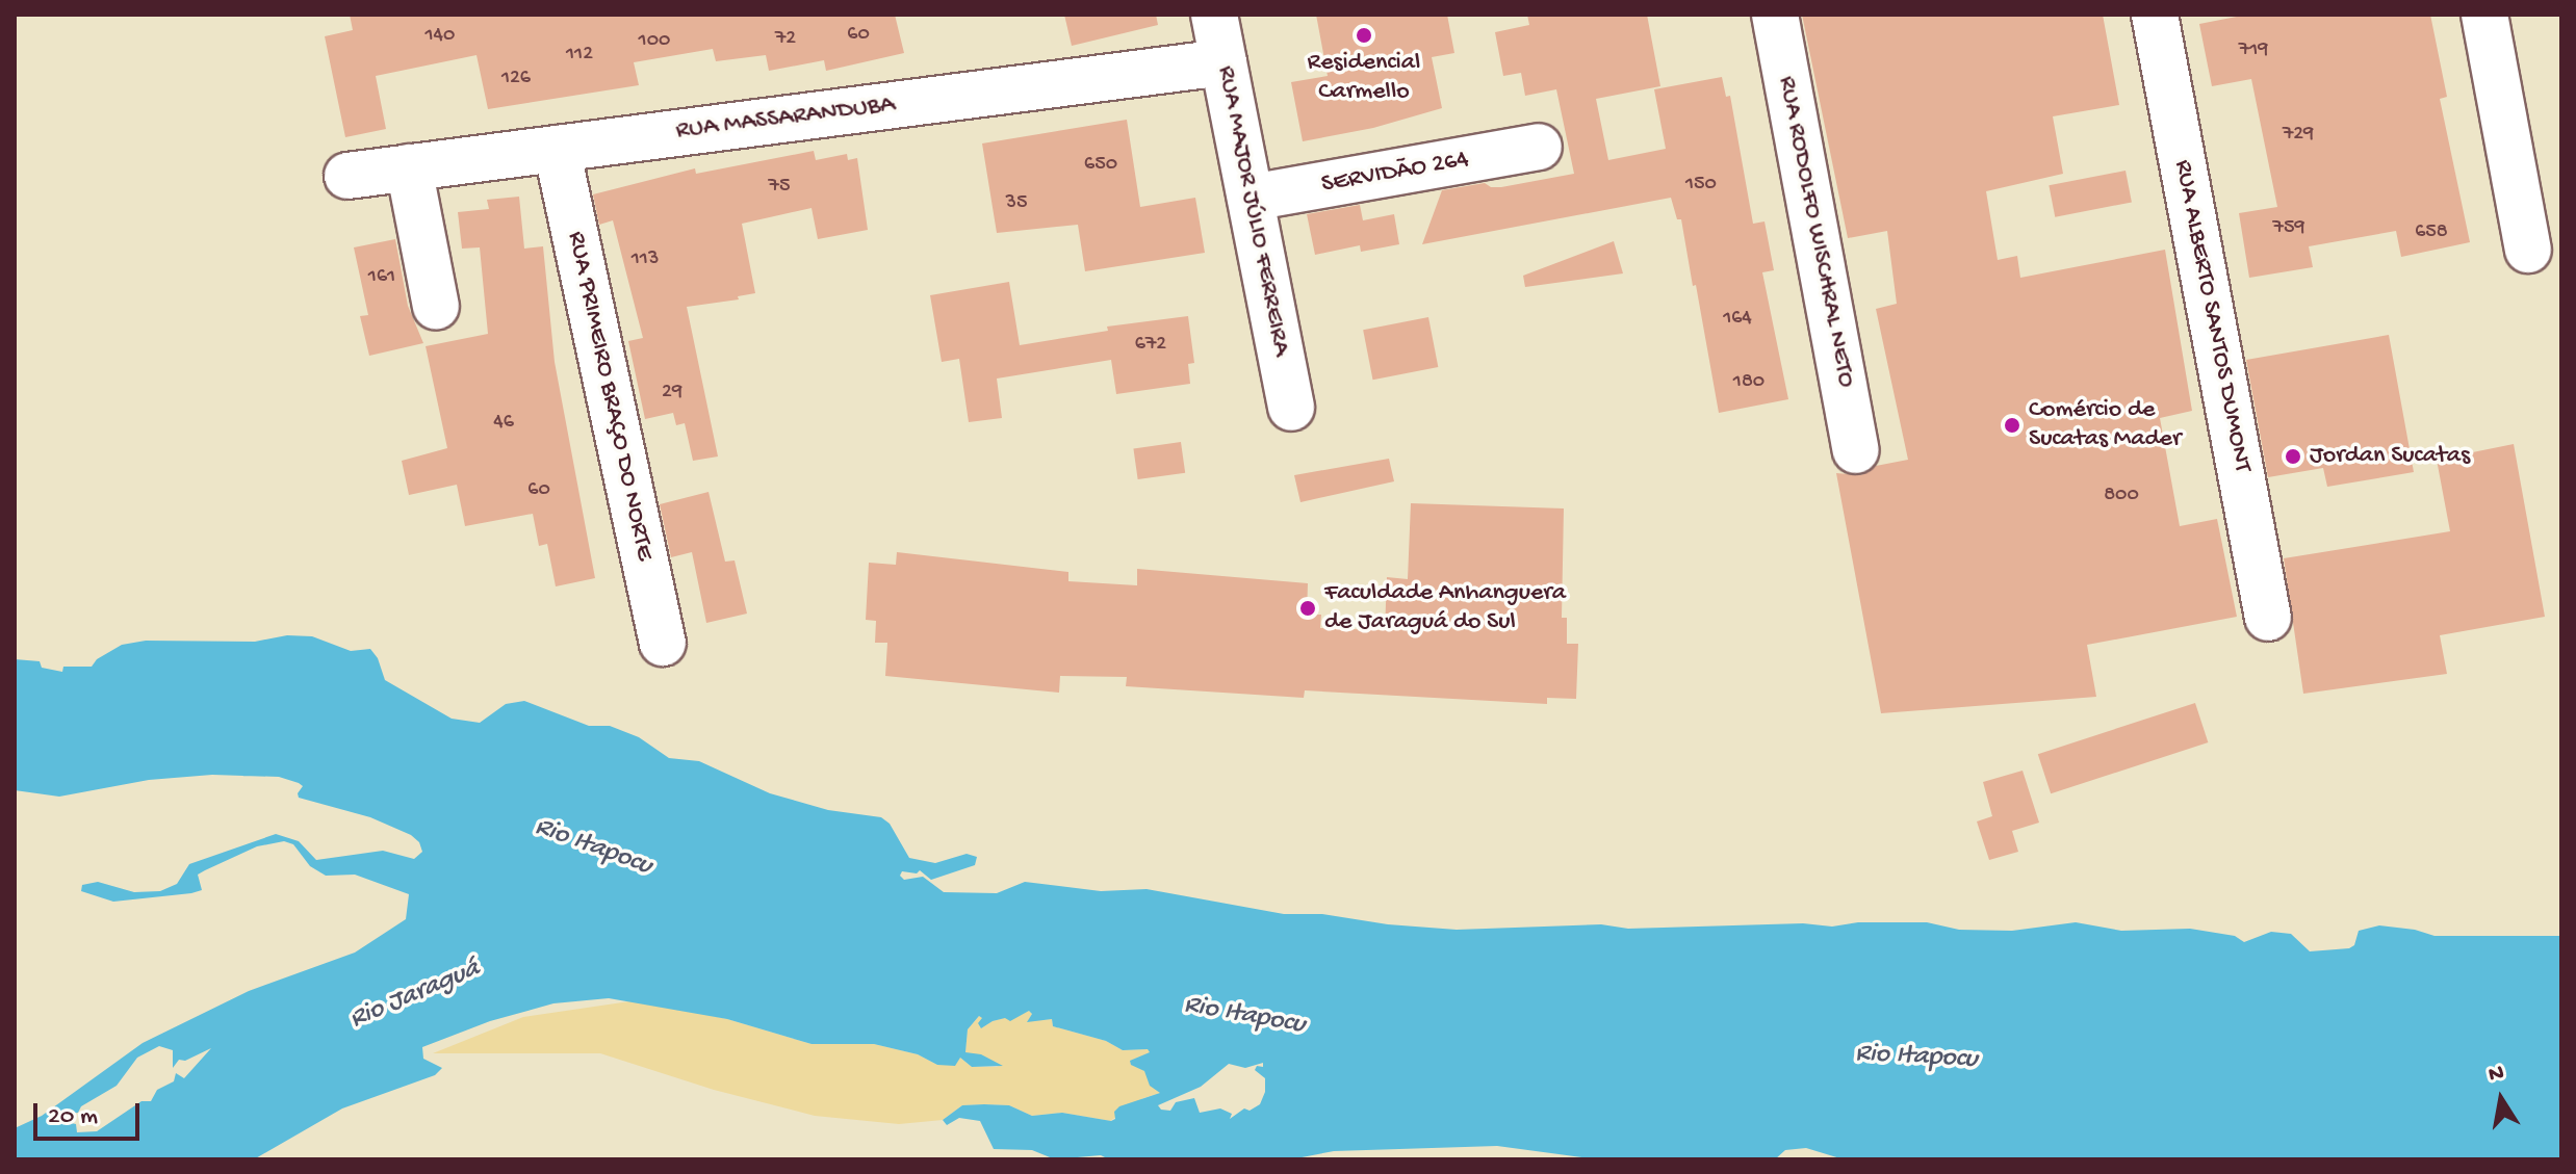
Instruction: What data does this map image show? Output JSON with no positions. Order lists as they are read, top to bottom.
{
  "streets": {
    "street": [
      "RUA MASSARANDUBA",
      "SERVIDÃO 264",
      "RUA MAJOR JÚLIO FERREIRA",
      "RUA RODOLFO WISCHRAL NETO",
      "RUA ALBERTO SANTOS DUMONT",
      "RUA PRIMEIRO BRAÇO DO NORTE"
    ]
  },
  "crossings": [
    ["RUA MASSARANDUBA", "RUA MAJOR JÚLIO FERREIRA"],
    ["RUA MASSARANDUBA", "RUA PRIMEIRO BRAÇO DO NORTE"],
    ["SERVIDÃO 264", "RUA MAJOR JÚLIO FERREIRA"]
  ],
  "water": ["Rio Itapocu", "Rio Jaraguá"],
  "places": [
    "Residencial Carmello",
    "Comércio de Sucatas Mader",
    "Jordan Sucatas",
    "Faculdade Anhanguera de Jaraguá do Sul"
  ],
  "house_numbers": [
    "60",
    "140",
    "72",
    "100",
    "719",
    "112",
    "126",
    "729",
    "650",
    "150",
    "75",
    "35",
    "759",
    "658",
    "113",
    "161",
    "164",
    "672",
    "180",
    "29",
    "46",
    "60",
    "800"
  ],
  "scale_bar": "20 m",
  "north": "top"
}
